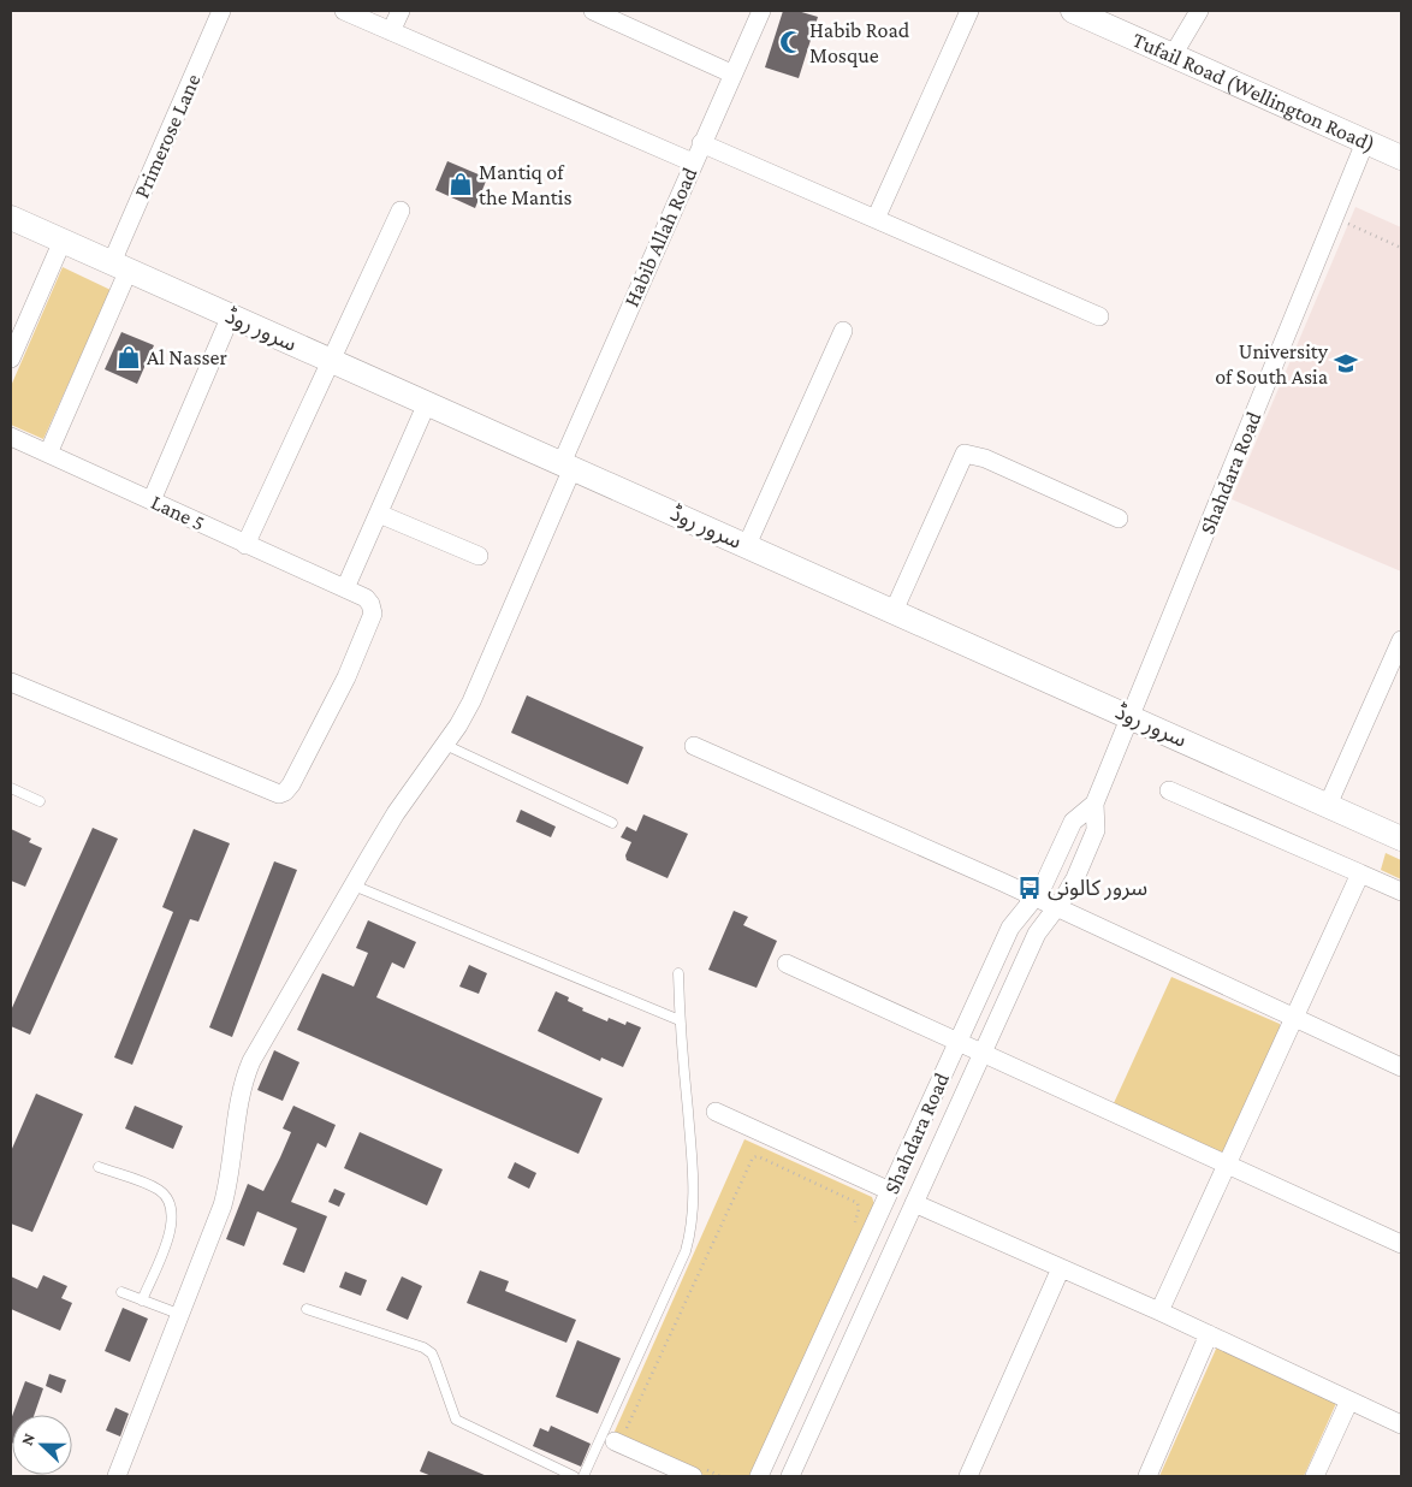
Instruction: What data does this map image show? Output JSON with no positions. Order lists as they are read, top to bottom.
{
  "streets": {
    "street": [
      "Tufail Road (Wellington Road)",
      "Primerose Lane",
      "Habib Allah Road",
      "سرور روڈ",
      "Shahdara Road",
      "Lane 5"
    ]
  },
  "crossings": [
    ["Tufail Road (Wellington Road)", "Shahdara Road"],
    ["Primerose Lane", "سرور روڈ"],
    ["Primerose Lane", "Lane 5"],
    ["Habib Allah Road", "سرور روڈ"],
    ["سرور روڈ", "Shahdara Road"]
  ],
  "places": {
    "mosque": ["Habib Road Mosque"],
    "shop": ["Mantiq of the Mantis", "Al Nasser"],
    "school or university": ["University of South Asia"],
    "bus stop": ["سرور کالونی"]
  },
  "north": "left"
}
